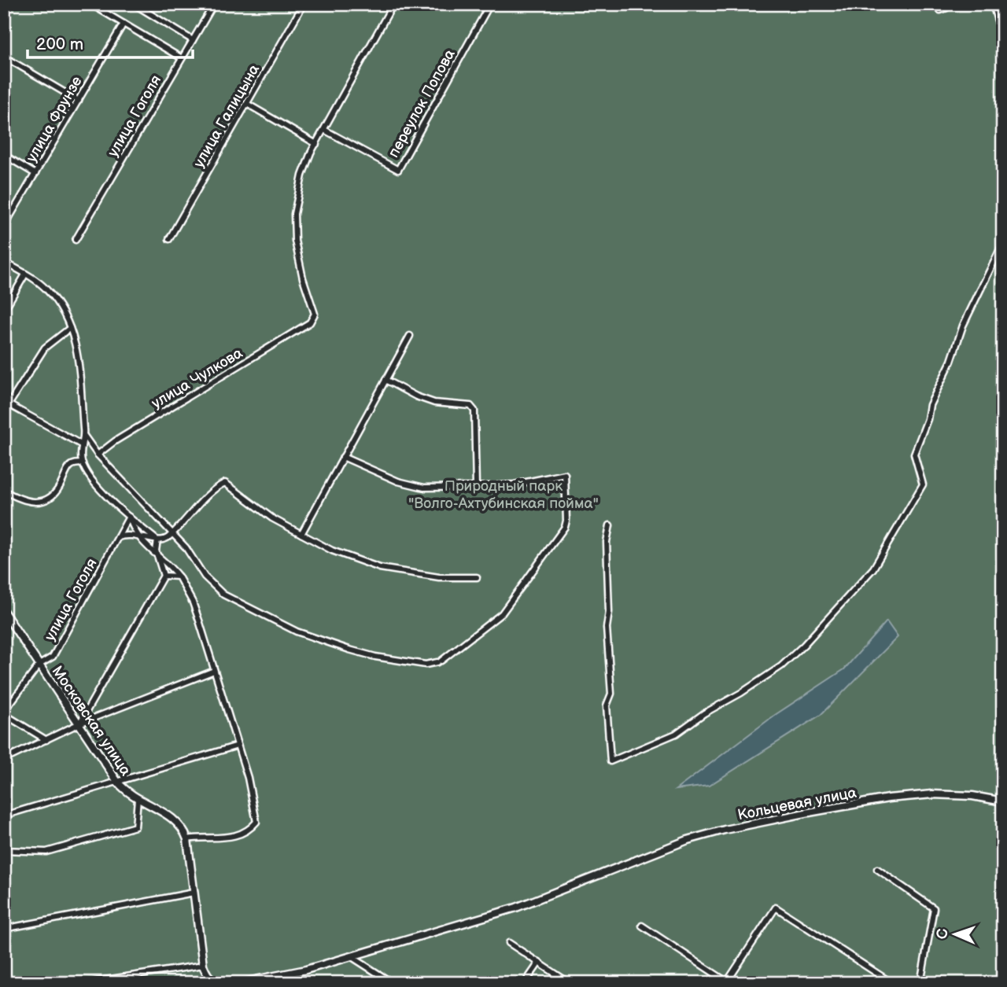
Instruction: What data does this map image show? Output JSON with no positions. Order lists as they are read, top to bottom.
{
  "streets": {
    "street": [
      "переулок Попова",
      "улица Гоголя",
      "улица Галицына",
      "улица Фрунзе",
      "улица Чулкова",
      "Московская улица",
      "Кольцевая улица"
    ]
  },
  "crossings": [
    ["улица Гоголя", "Московская улица"]
  ],
  "parks": ["Природный парк \"Волго-Ахтубинская пойма\""],
  "scale_bar": "200 m",
  "north": "left"
}
